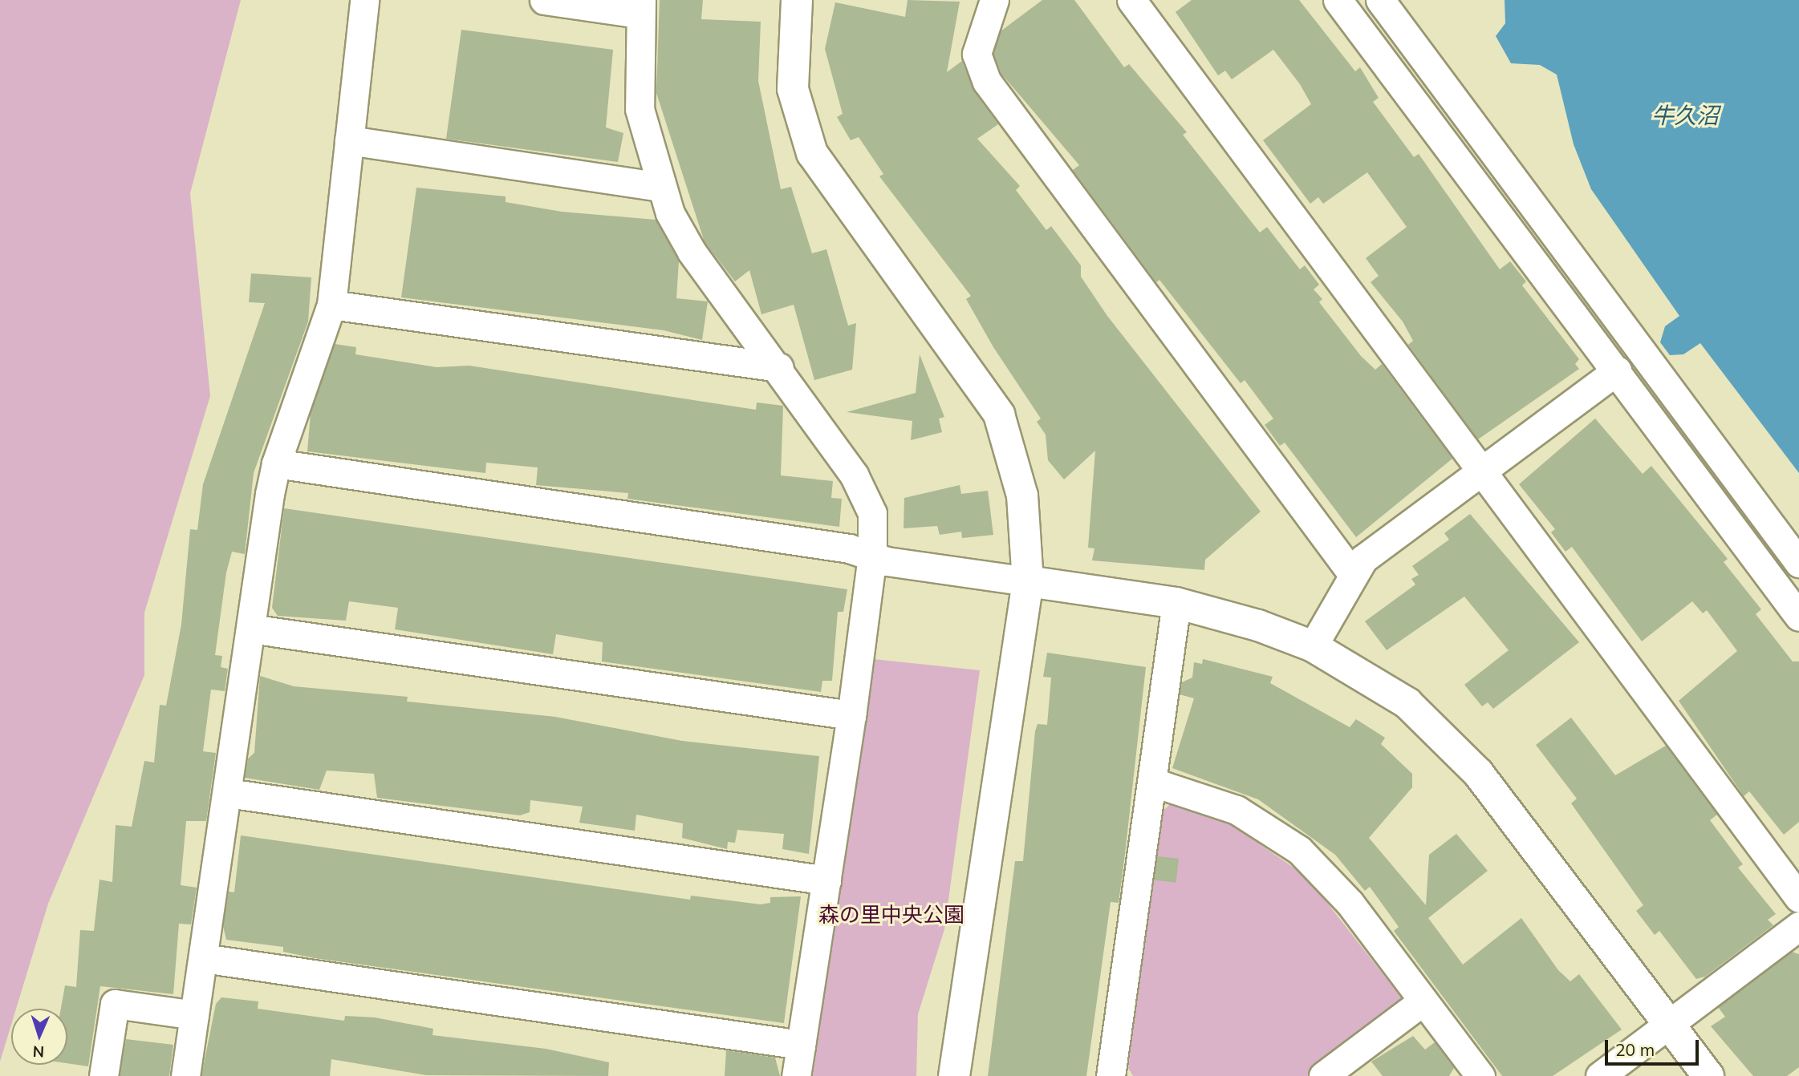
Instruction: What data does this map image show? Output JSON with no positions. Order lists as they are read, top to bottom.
{
  "water": ["牛久沼"],
  "parks": ["森の里中央公園"],
  "scale_bar": "20 m",
  "north": "bottom"
}
